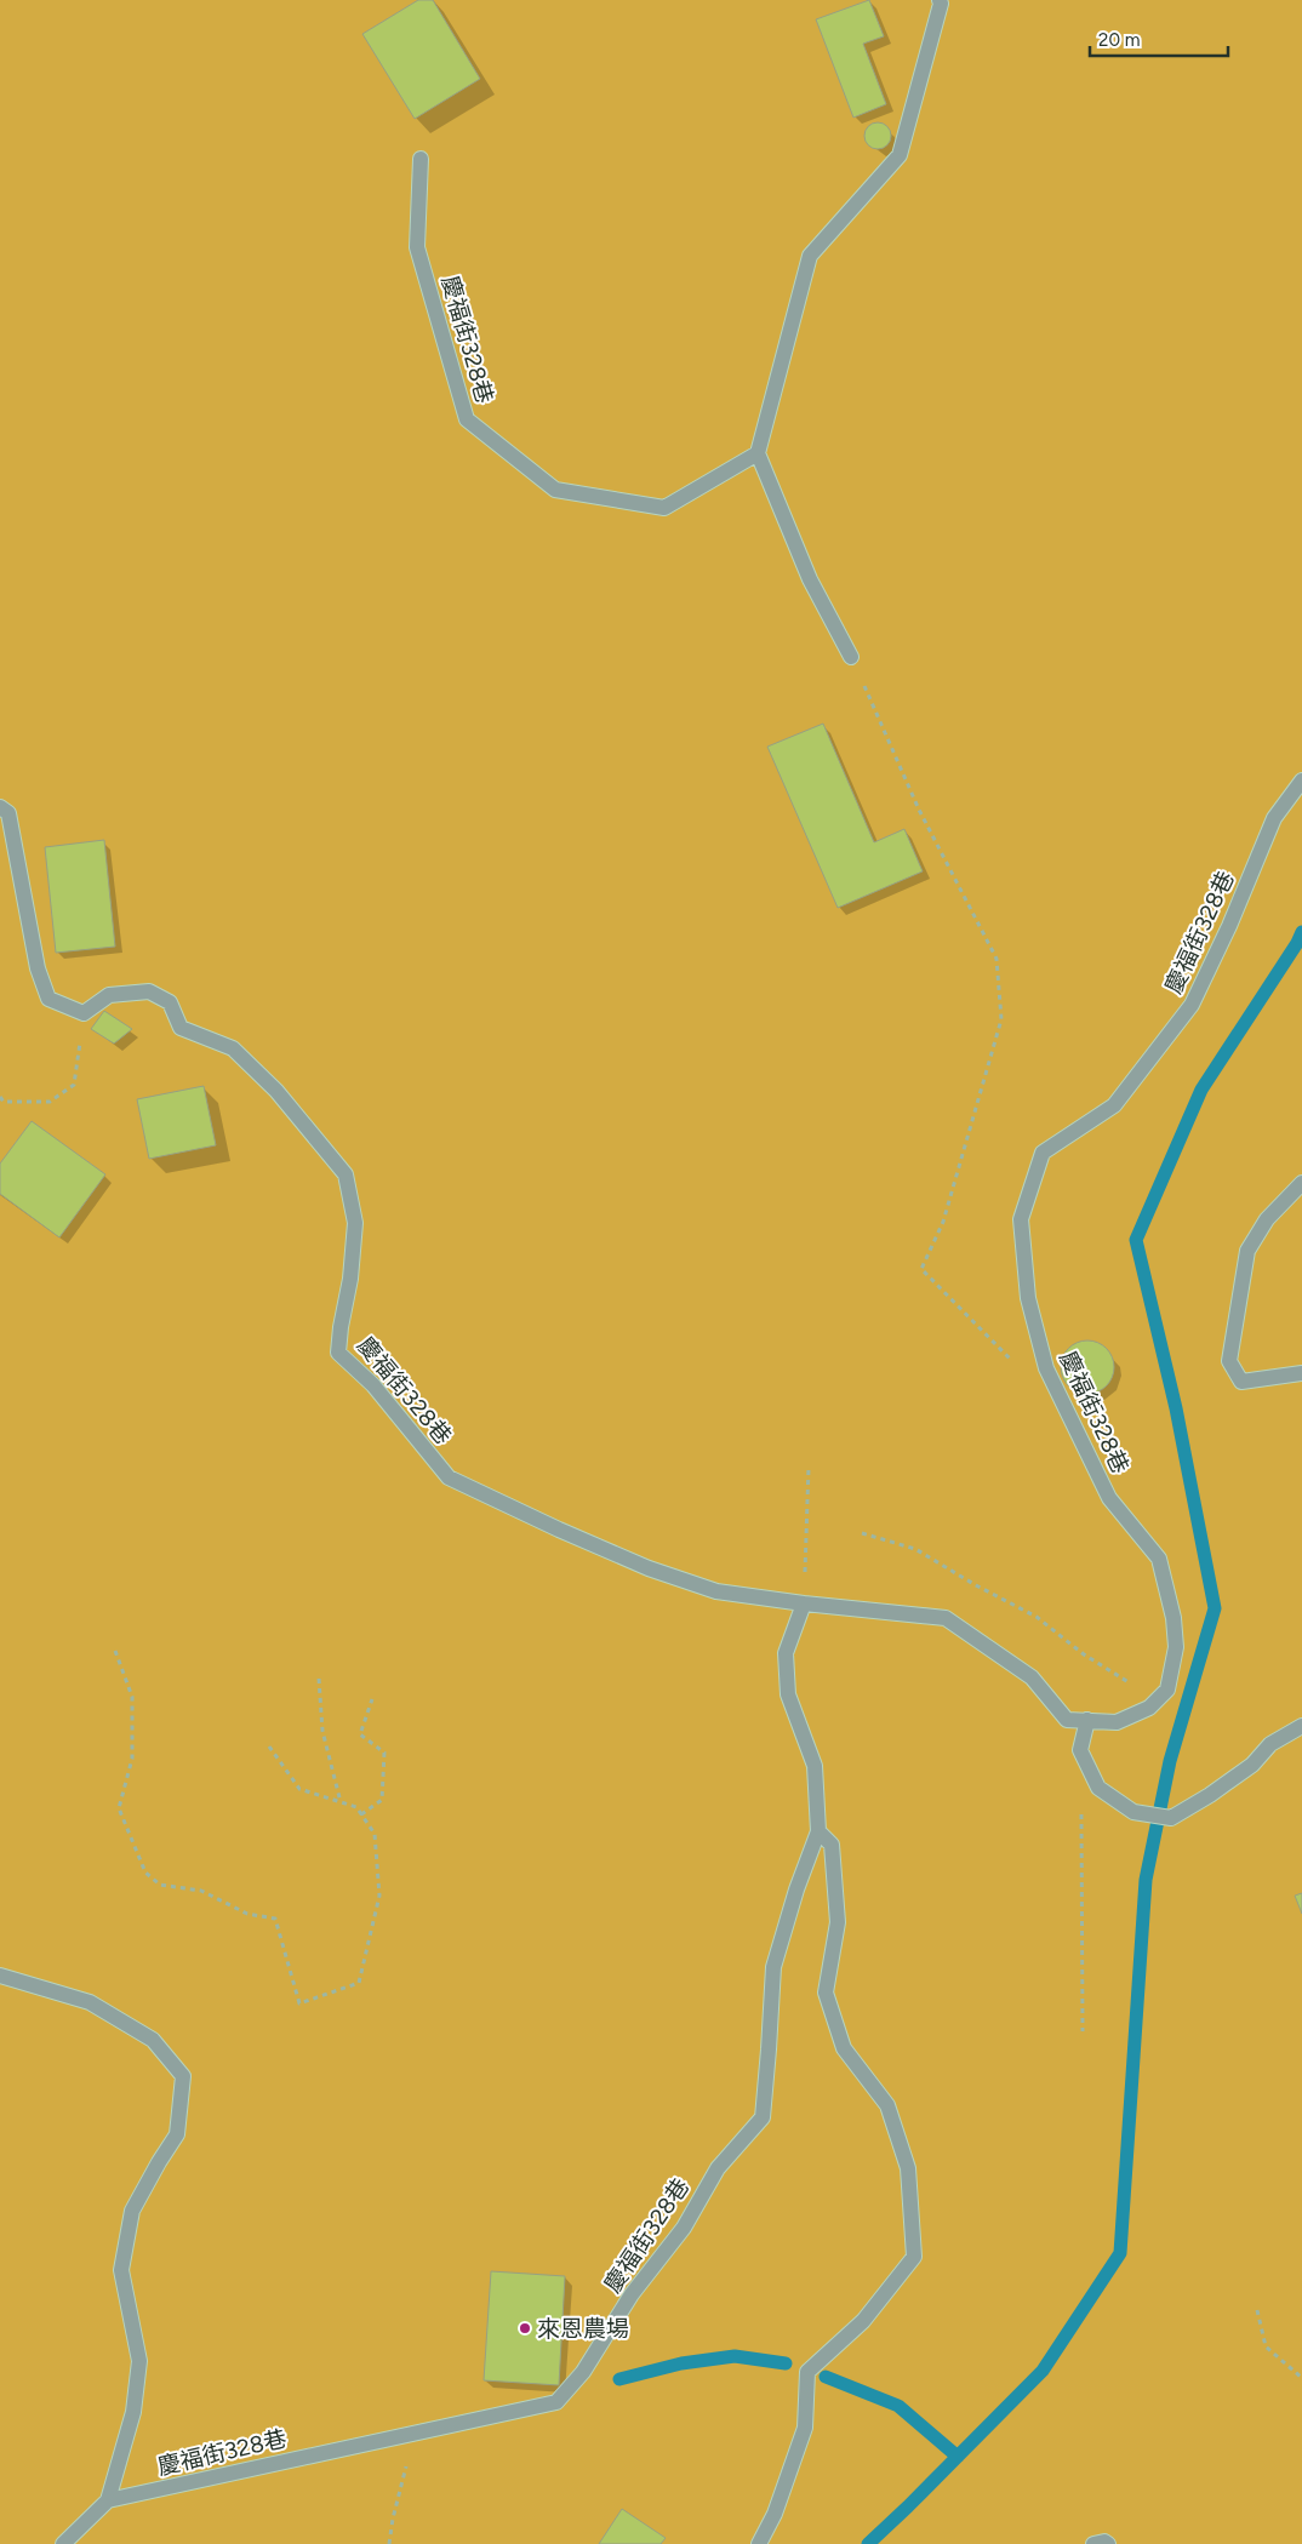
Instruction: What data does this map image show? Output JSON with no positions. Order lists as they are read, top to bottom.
{
  "streets": {
    "street": ["慶福街328巷"]
  },
  "places": ["來恩農場"],
  "scale_bar": "20 m"
}
